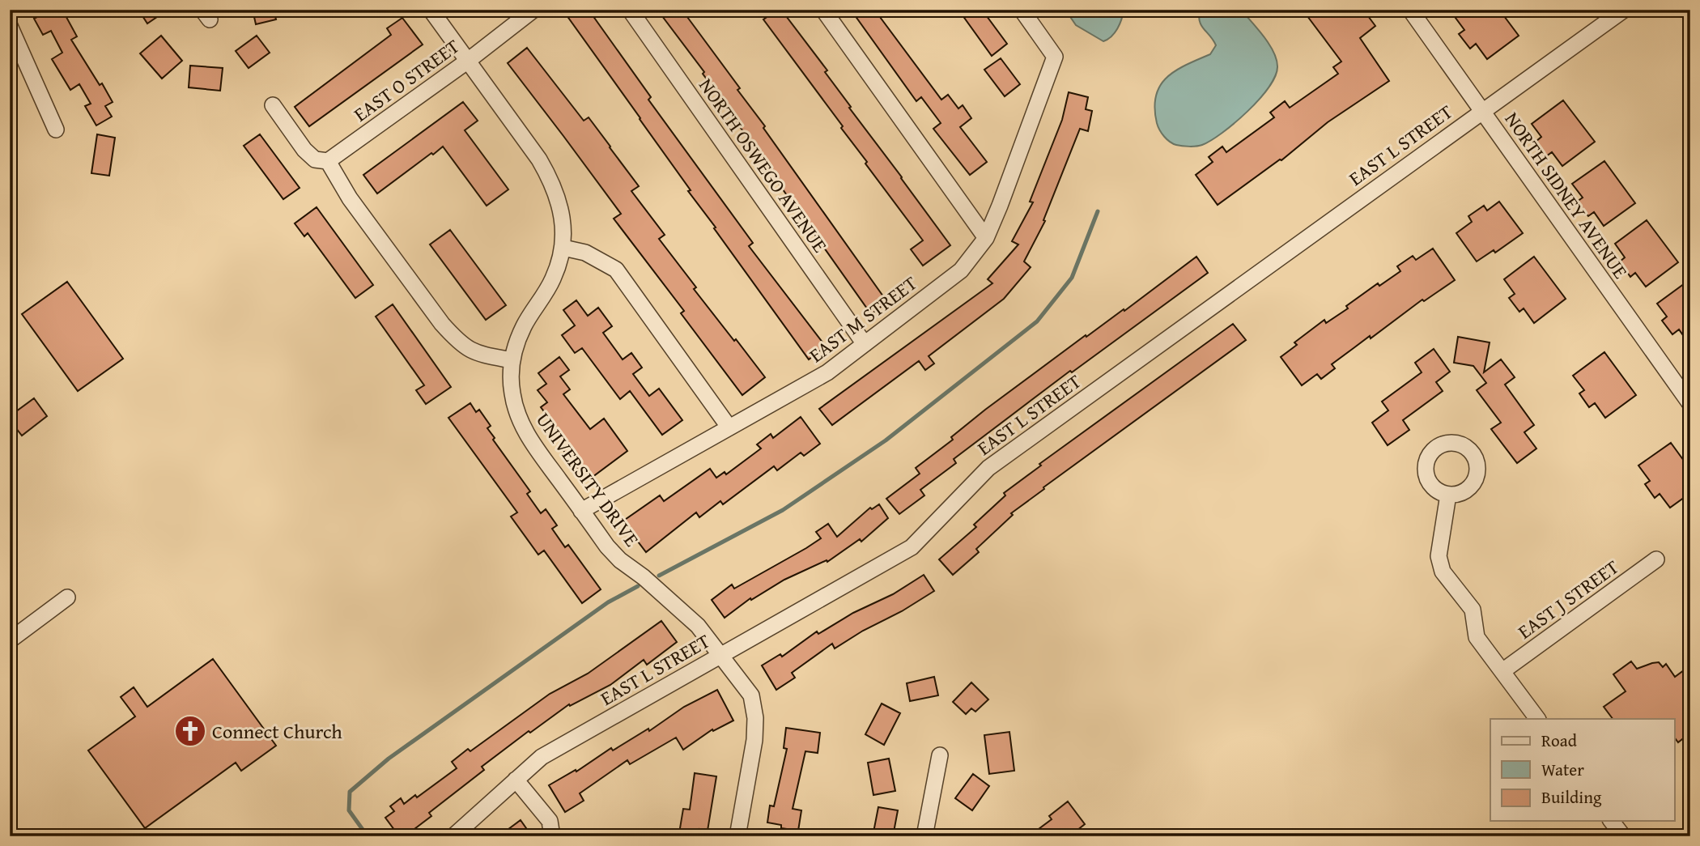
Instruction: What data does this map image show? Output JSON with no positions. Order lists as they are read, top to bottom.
{
  "streets": {
    "street": [
      "EAST O STREET",
      "EAST L STREET",
      "NORTH OSWEGO AVENUE",
      "NORTH SIDNEY AVENUE",
      "EAST M STREET",
      "UNIVERSITY DRIVE",
      "EAST J STREET"
    ]
  },
  "crossings": [
    ["EAST O STREET", "UNIVERSITY DRIVE"],
    ["EAST L STREET", "NORTH SIDNEY AVENUE"],
    ["EAST L STREET", "UNIVERSITY DRIVE"],
    ["NORTH OSWEGO AVENUE", "EAST M STREET"],
    ["EAST M STREET", "UNIVERSITY DRIVE"]
  ],
  "places": {
    "church": ["Connect Church"]
  },
  "legend": ["Road", "Water", "Building"]
}
